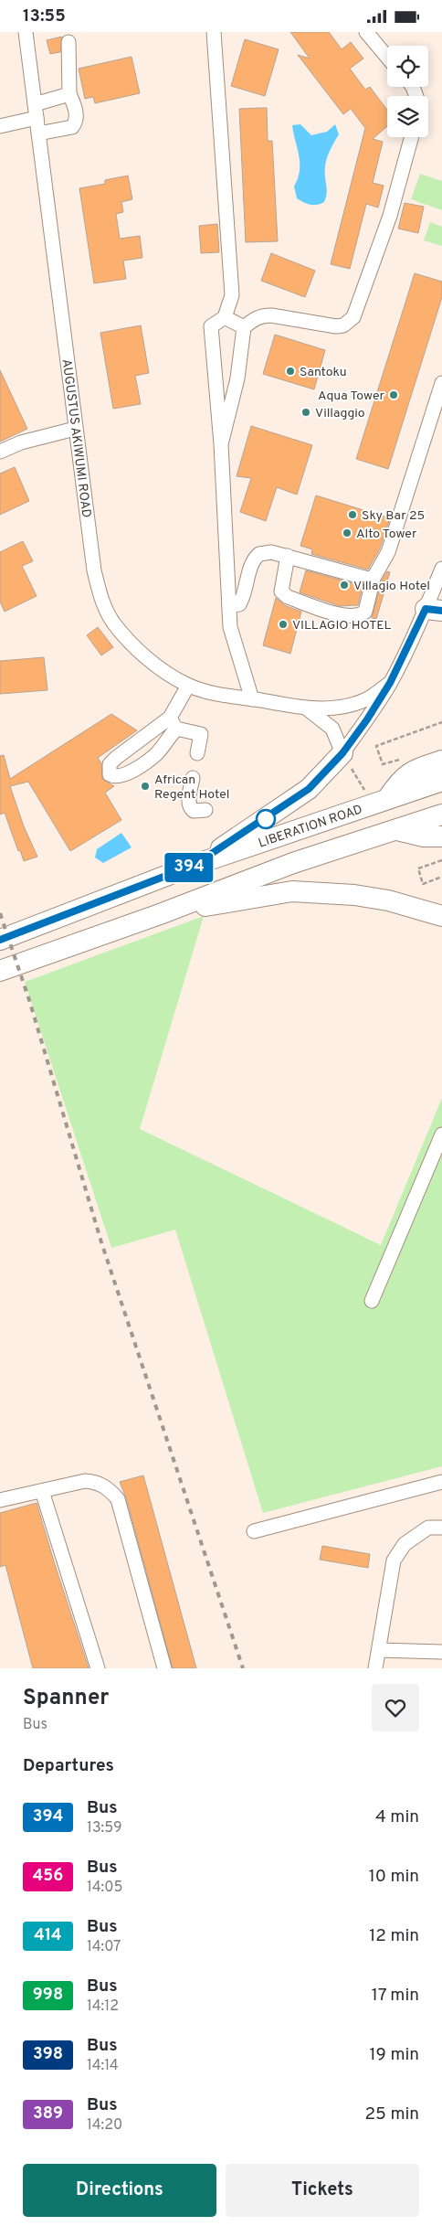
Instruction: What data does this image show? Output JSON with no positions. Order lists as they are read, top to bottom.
{
  "streets": {
    "highway": ["LIBERATION ROAD"],
    "street": ["AUGUSTUS AKIWUMI ROAD"]
  },
  "places": [
    "Santoku",
    "Aqua Tower",
    "Villaggio",
    "Sky Bar 25",
    "Alto Tower",
    "Villagio Hotel",
    "VILLAGIO HOTEL",
    "African Regent Hotel"
  ],
  "lines": ["bus line 394"],
  "page": {
    "status": "13:55",
    "on_map": "394",
    "heading": [
      ["Spanner", "Bus"],
      "Departures"
    ],
    "list": [
      {
        "mark": "394",
        "name": "Bus",
        "note": "13:59",
        "value": "4 min"
      },
      {
        "mark": "456",
        "name": "Bus",
        "note": "14:05",
        "value": "10 min"
      },
      {
        "mark": "414",
        "name": "Bus",
        "note": "14:07",
        "value": "12 min"
      },
      {
        "mark": "998",
        "name": "Bus",
        "note": "14:12",
        "value": "17 min"
      },
      {
        "mark": "398",
        "name": "Bus",
        "note": "14:14",
        "value": "19 min"
      },
      {
        "mark": "389",
        "name": "Bus",
        "note": "14:20",
        "value": "25 min"
      }
    ],
    "buttons": ["Directions", "Tickets"]
  }
}
